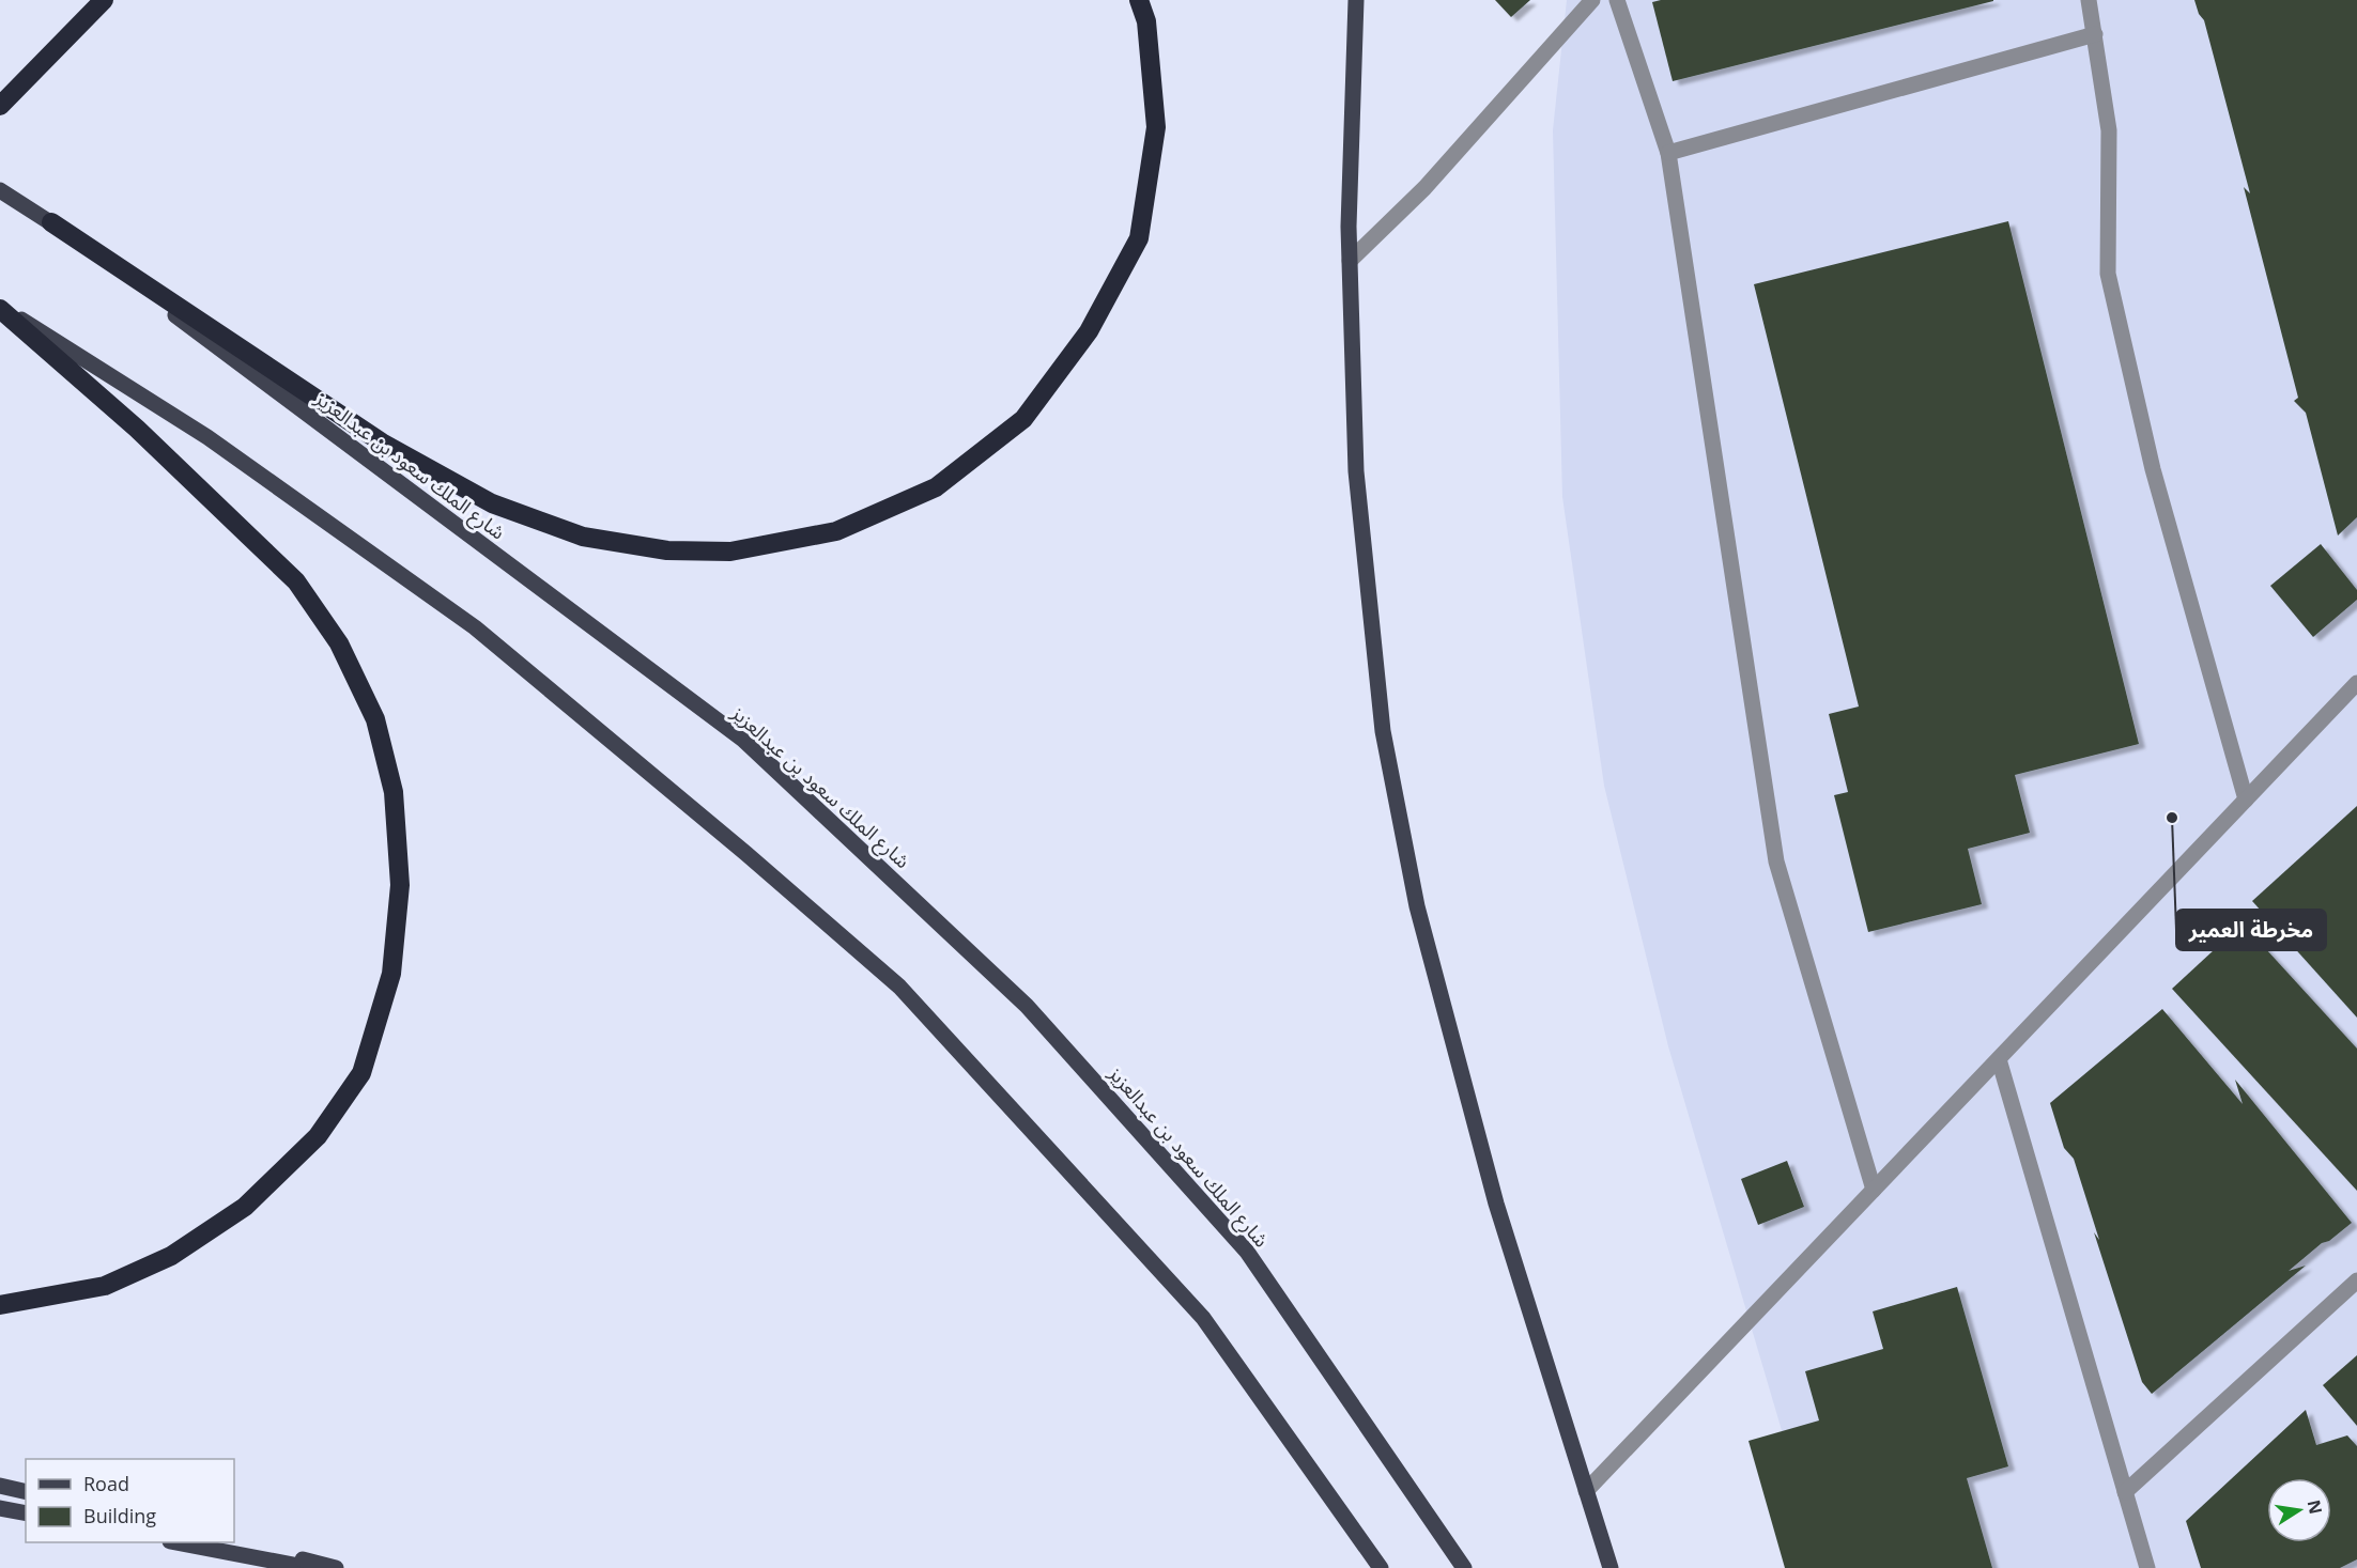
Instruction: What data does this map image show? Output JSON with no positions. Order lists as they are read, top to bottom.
{
  "streets": {
    "main road": ["شارع الملك سعود بن عبدالعزيز"]
  },
  "places": ["مخرطة العمير"],
  "legend": ["Road", "Building"],
  "north": "right"
}
